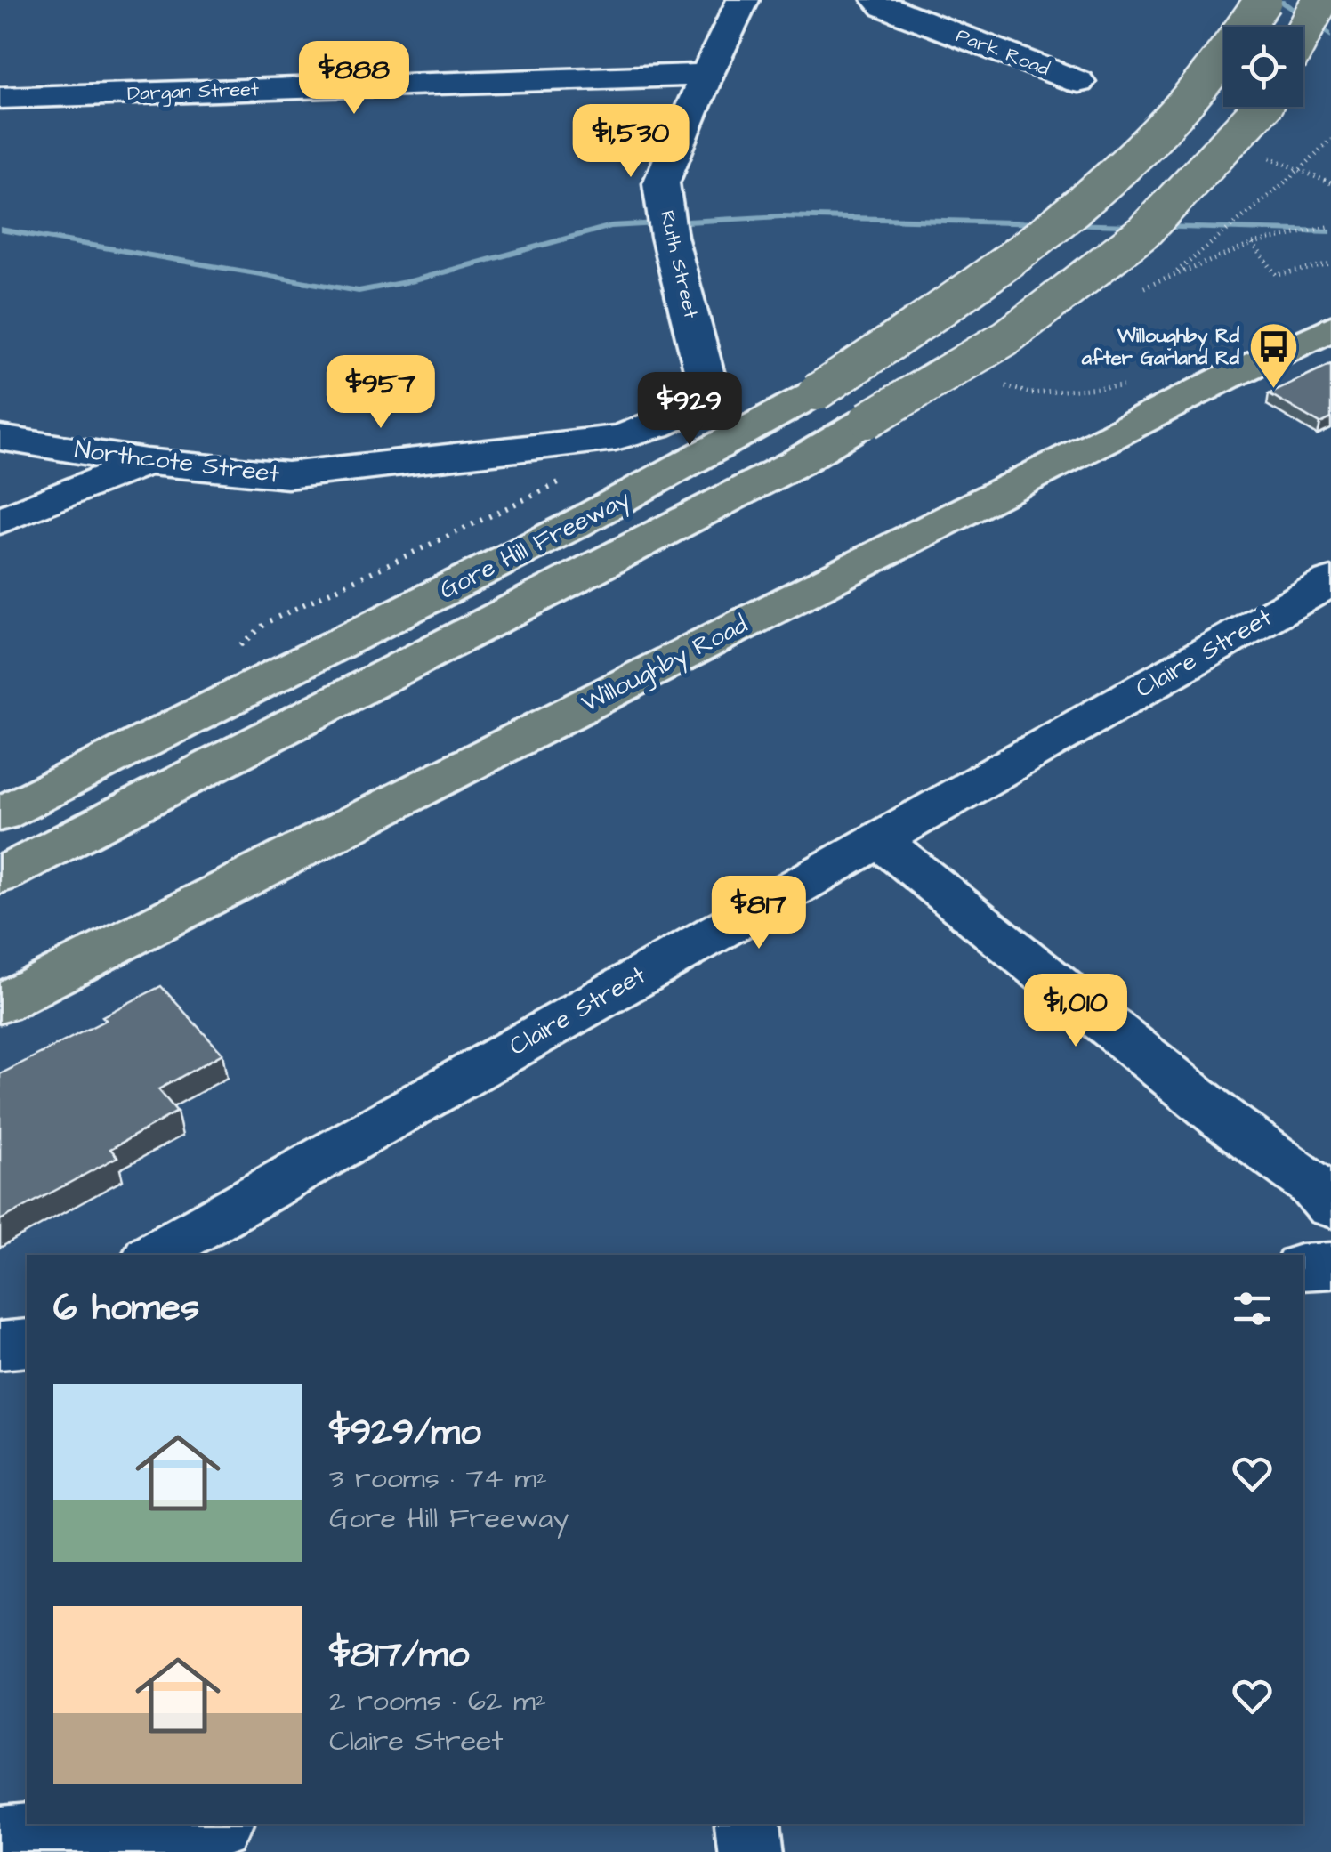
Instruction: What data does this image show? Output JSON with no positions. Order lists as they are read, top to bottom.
{
  "streets": {
    "main road": ["Gore Hill Freeway", "Willoughby Road"],
    "street": [
      "Park Road",
      "Dargan Street",
      "Ruth Street",
      "Northcote Street",
      "Claire Street"
    ]
  },
  "crossings": [
    ["Dargan Street", "Ruth Street"],
    ["Ruth Street", "Northcote Street"]
  ],
  "places": {
    "bus stop": ["Willoughby Rd after Garland Rd"]
  },
  "page": {
    "price": [
      "$888",
      "$1,530",
      "$957",
      "$929",
      "$817",
      "$1,010"
    ],
    "heading": "6 homes",
    "list": [
      {
        "name": "$929/mo",
        "note": "3 rooms · 74 m² · Gore Hill Freeway"
      },
      {
        "name": "$817/mo",
        "note": "2 rooms · 62 m² · Claire Street"
      }
    ]
  }
}
